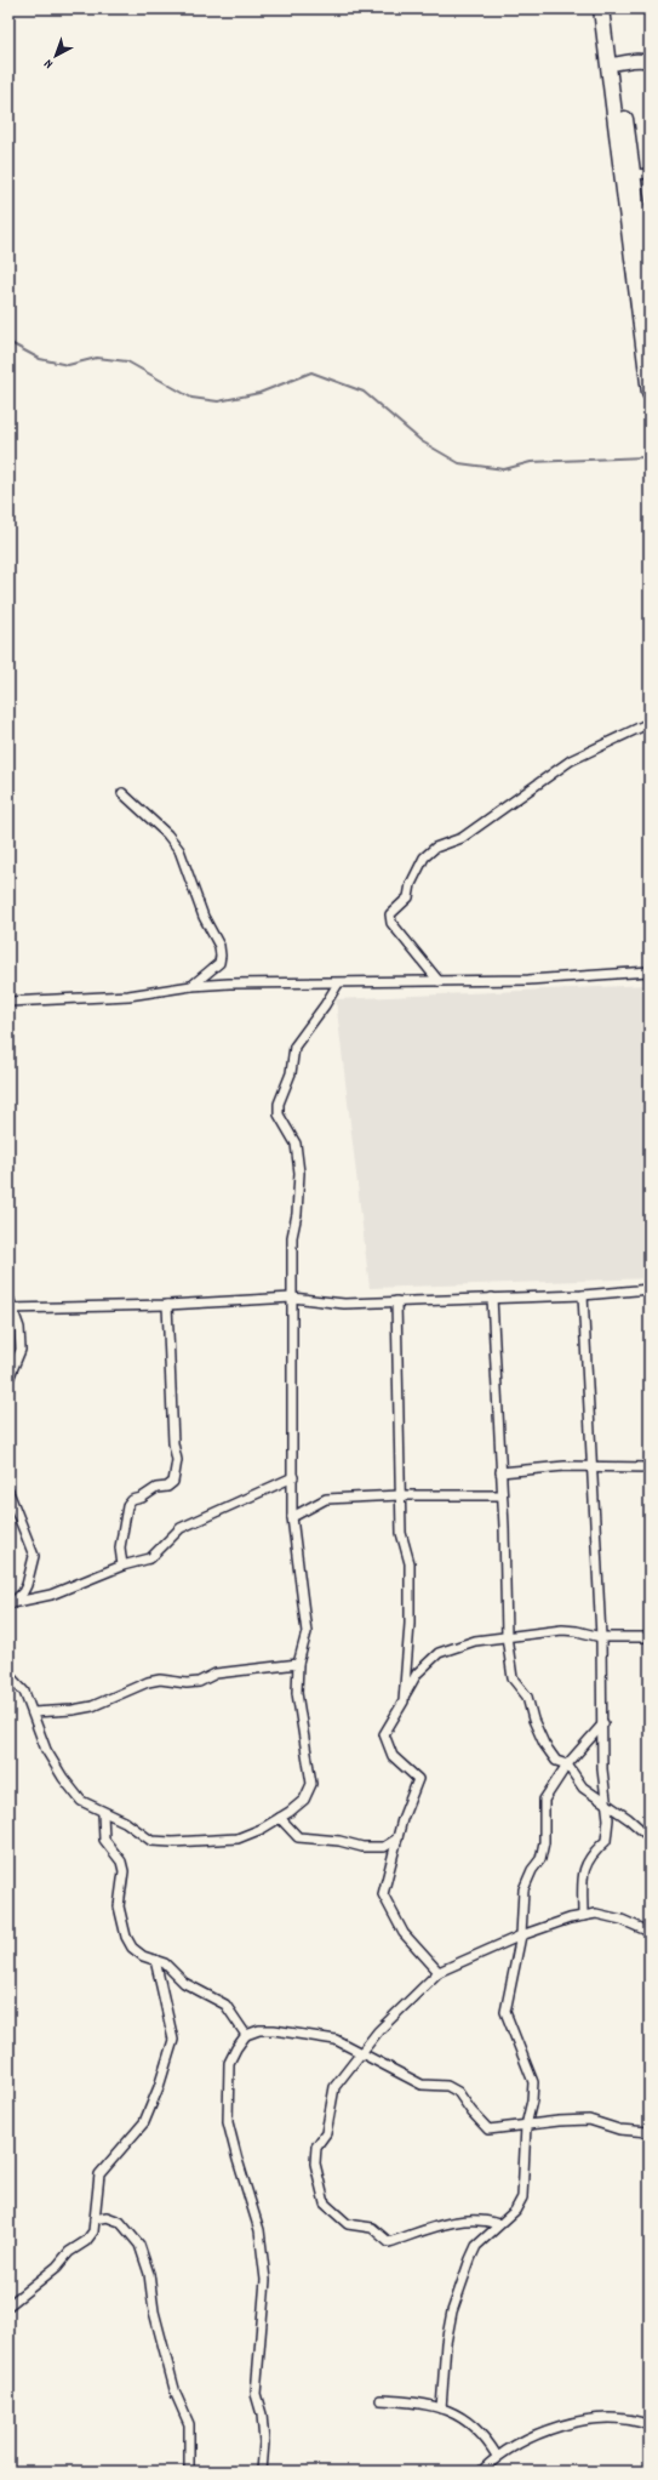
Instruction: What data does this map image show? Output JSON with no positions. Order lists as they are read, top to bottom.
{
  "north": "bottom left"
}
